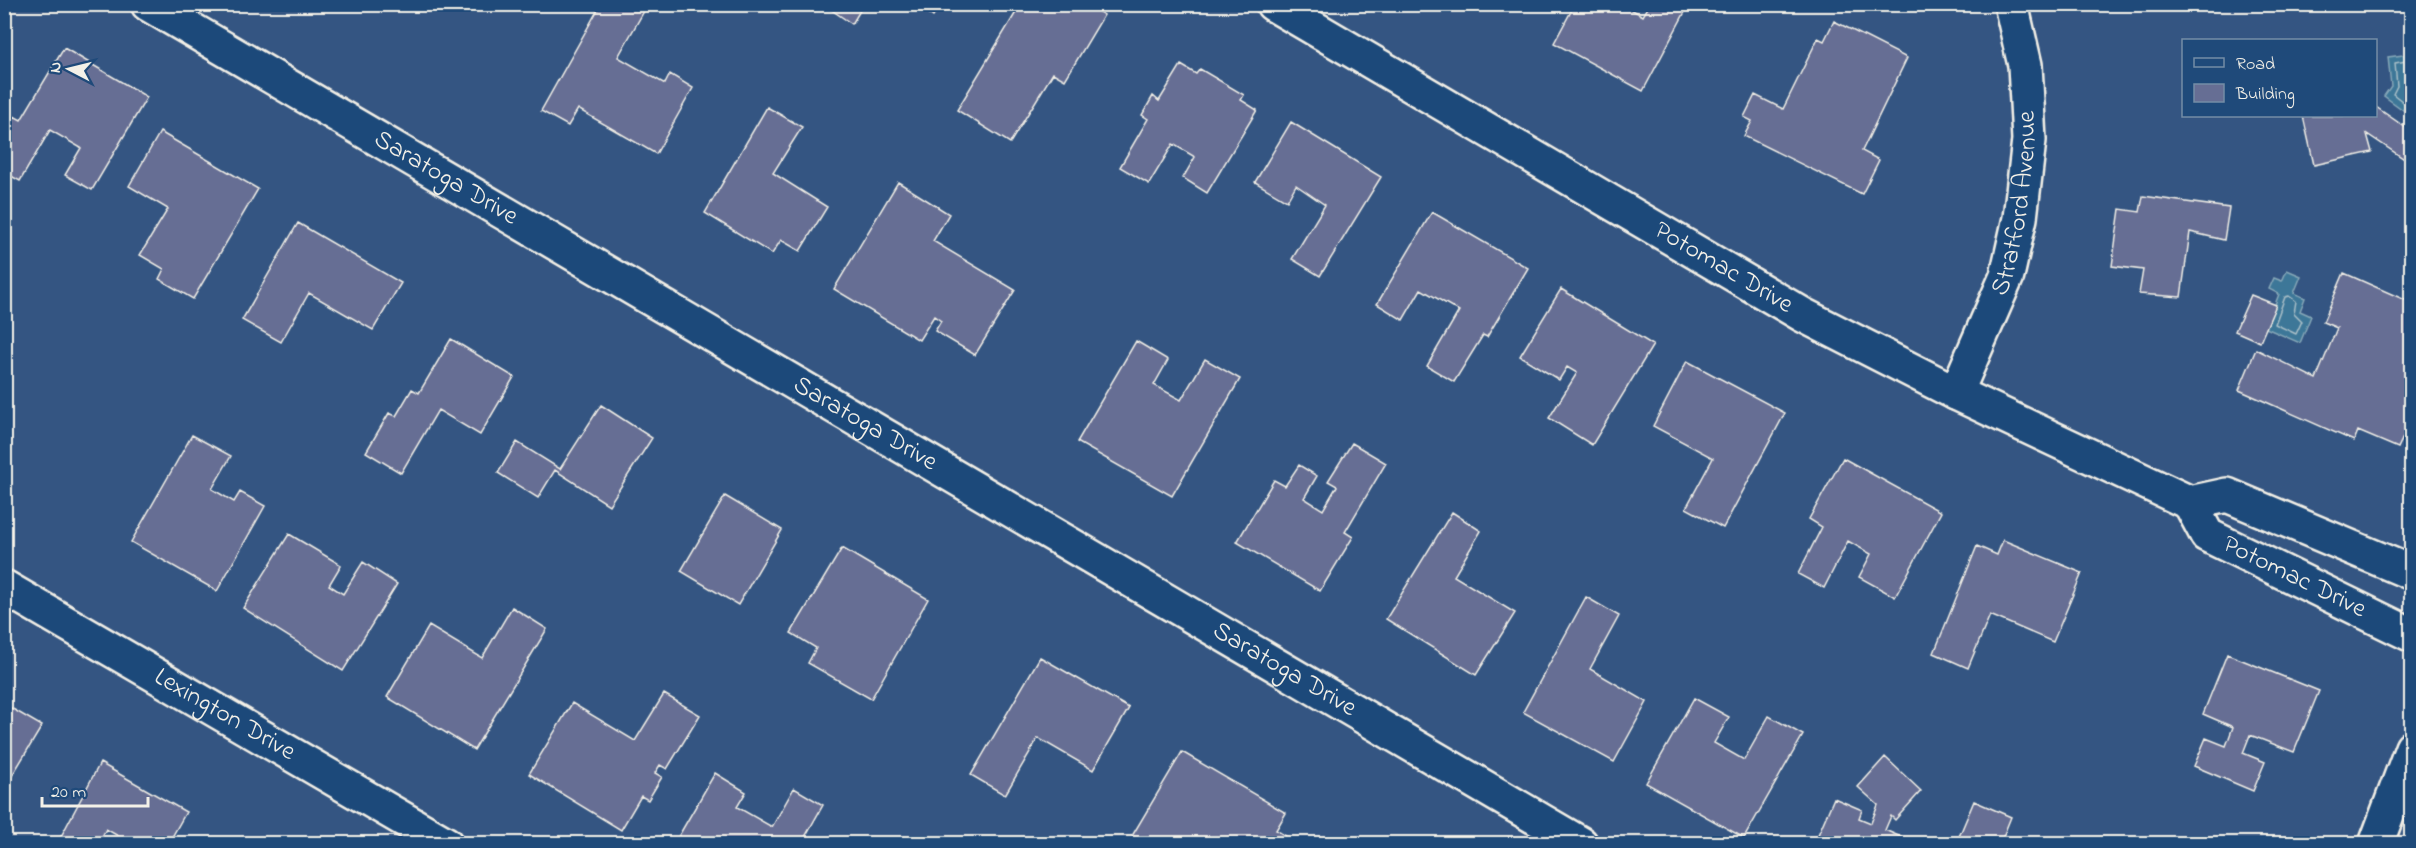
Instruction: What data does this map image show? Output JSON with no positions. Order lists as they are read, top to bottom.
{
  "streets": {
    "street": [
      "Saratoga Drive",
      "Stratford Avenue",
      "Potomac Drive",
      "Lexington Drive"
    ]
  },
  "crossings": [
    ["Stratford Avenue", "Potomac Drive"]
  ],
  "legend": ["Road", "Building"],
  "scale_bar": "20 m",
  "north": "left"
}
